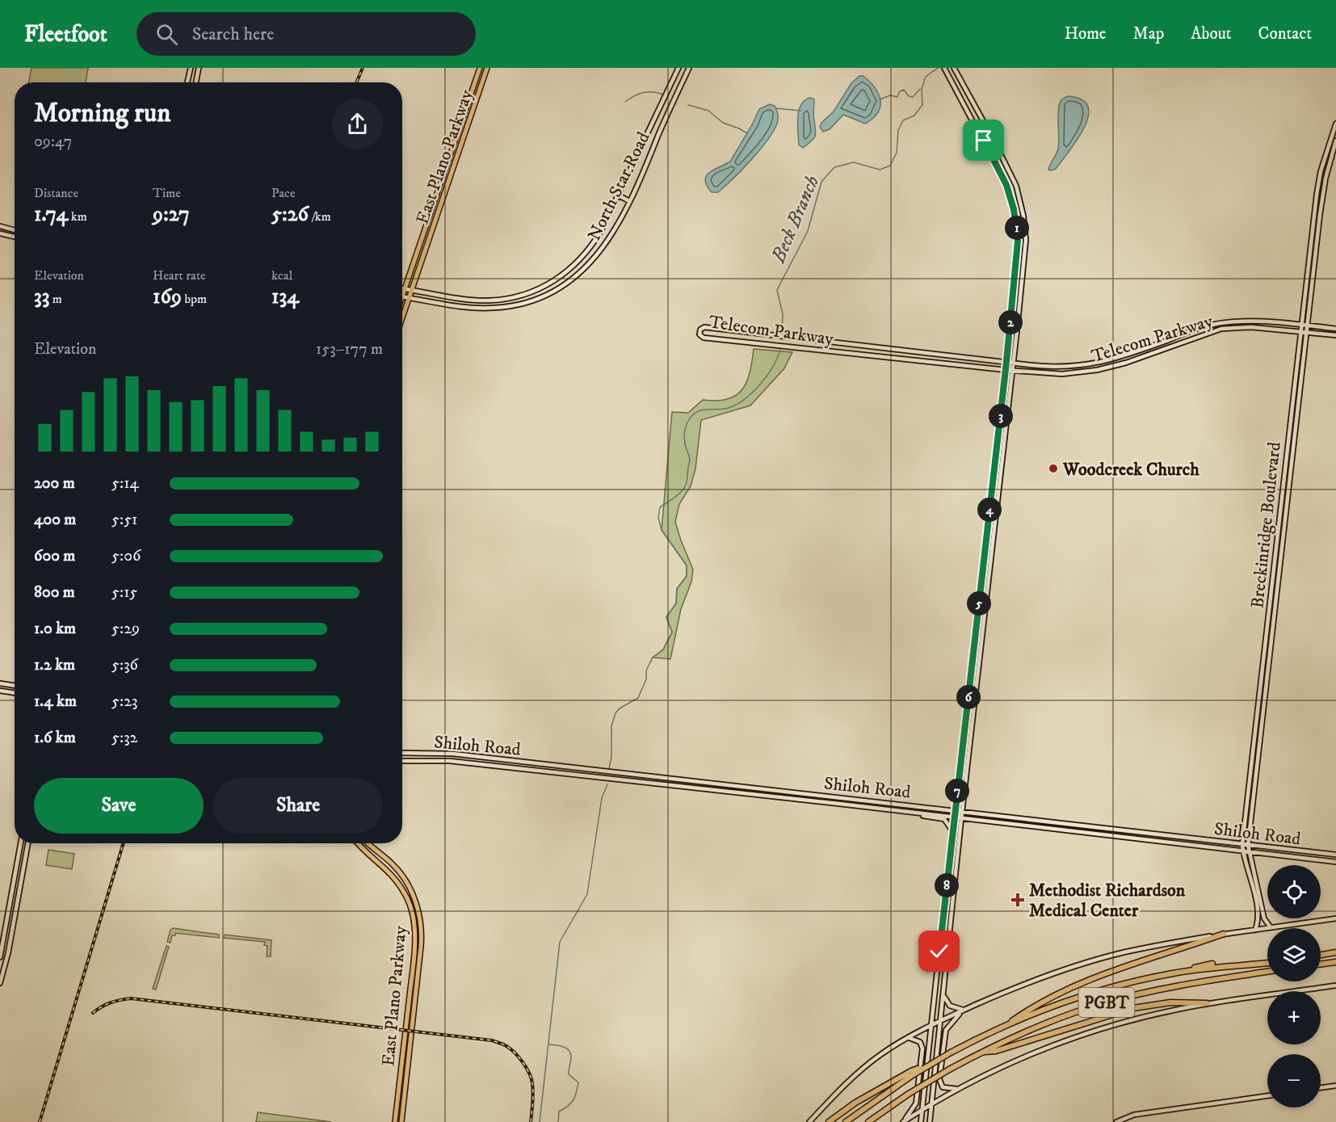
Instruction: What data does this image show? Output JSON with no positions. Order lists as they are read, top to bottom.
{
  "streets": {
    "highway": ["PGBT"],
    "main road": [
      "East Plano Parkway",
      "North Star Road",
      "Telecom Parkway",
      "Breckinridge Boulevard",
      "Shiloh Road"
    ]
  },
  "crossings": [
    ["East Plano Parkway", "North Star Road"],
    ["Telecom Parkway", "Breckinridge Boulevard"],
    ["Breckinridge Boulevard", "Shiloh Road"]
  ],
  "water": ["Beck Branch"],
  "places": {
    "other": ["Woodcreek Church"],
    "health": ["Methodist Richardson Medical Center"]
  },
  "page": {
    "header": "Fleetfoot",
    "search": "Search here",
    "nav": [
      "Home",
      "Map",
      "About",
      "Contact"
    ],
    "heading": ["Morning run", "09:47"],
    "stats": [
      ["Distance", "1.74 km"],
      ["Time", "9:27"],
      ["Pace", "5:26 /km"],
      ["Elevation", "33 m"],
      ["Heart rate", "169 bpm"],
      ["kcal", "134"]
    ],
    "pins": [
      "1",
      "2",
      "3",
      "4",
      "5",
      "6",
      "7",
      "8"
    ],
    "chart": ["Elevation", "153–177 m"],
    "list": [
      {
        "name": "200 m",
        "note": "5:14"
      },
      {
        "name": "400 m",
        "note": "5:51"
      },
      {
        "name": "600 m",
        "note": "5:06"
      },
      {
        "name": "800 m",
        "note": "5:15"
      },
      {
        "name": "1.0 km",
        "note": "5:29"
      },
      {
        "name": "1.2 km",
        "note": "5:36"
      },
      {
        "name": "1.4 km",
        "note": "5:23"
      },
      {
        "name": "1.6 km",
        "note": "5:32"
      }
    ],
    "buttons": ["Save", "Share"],
    "map_buttons": ["+", "−"]
  }
}
